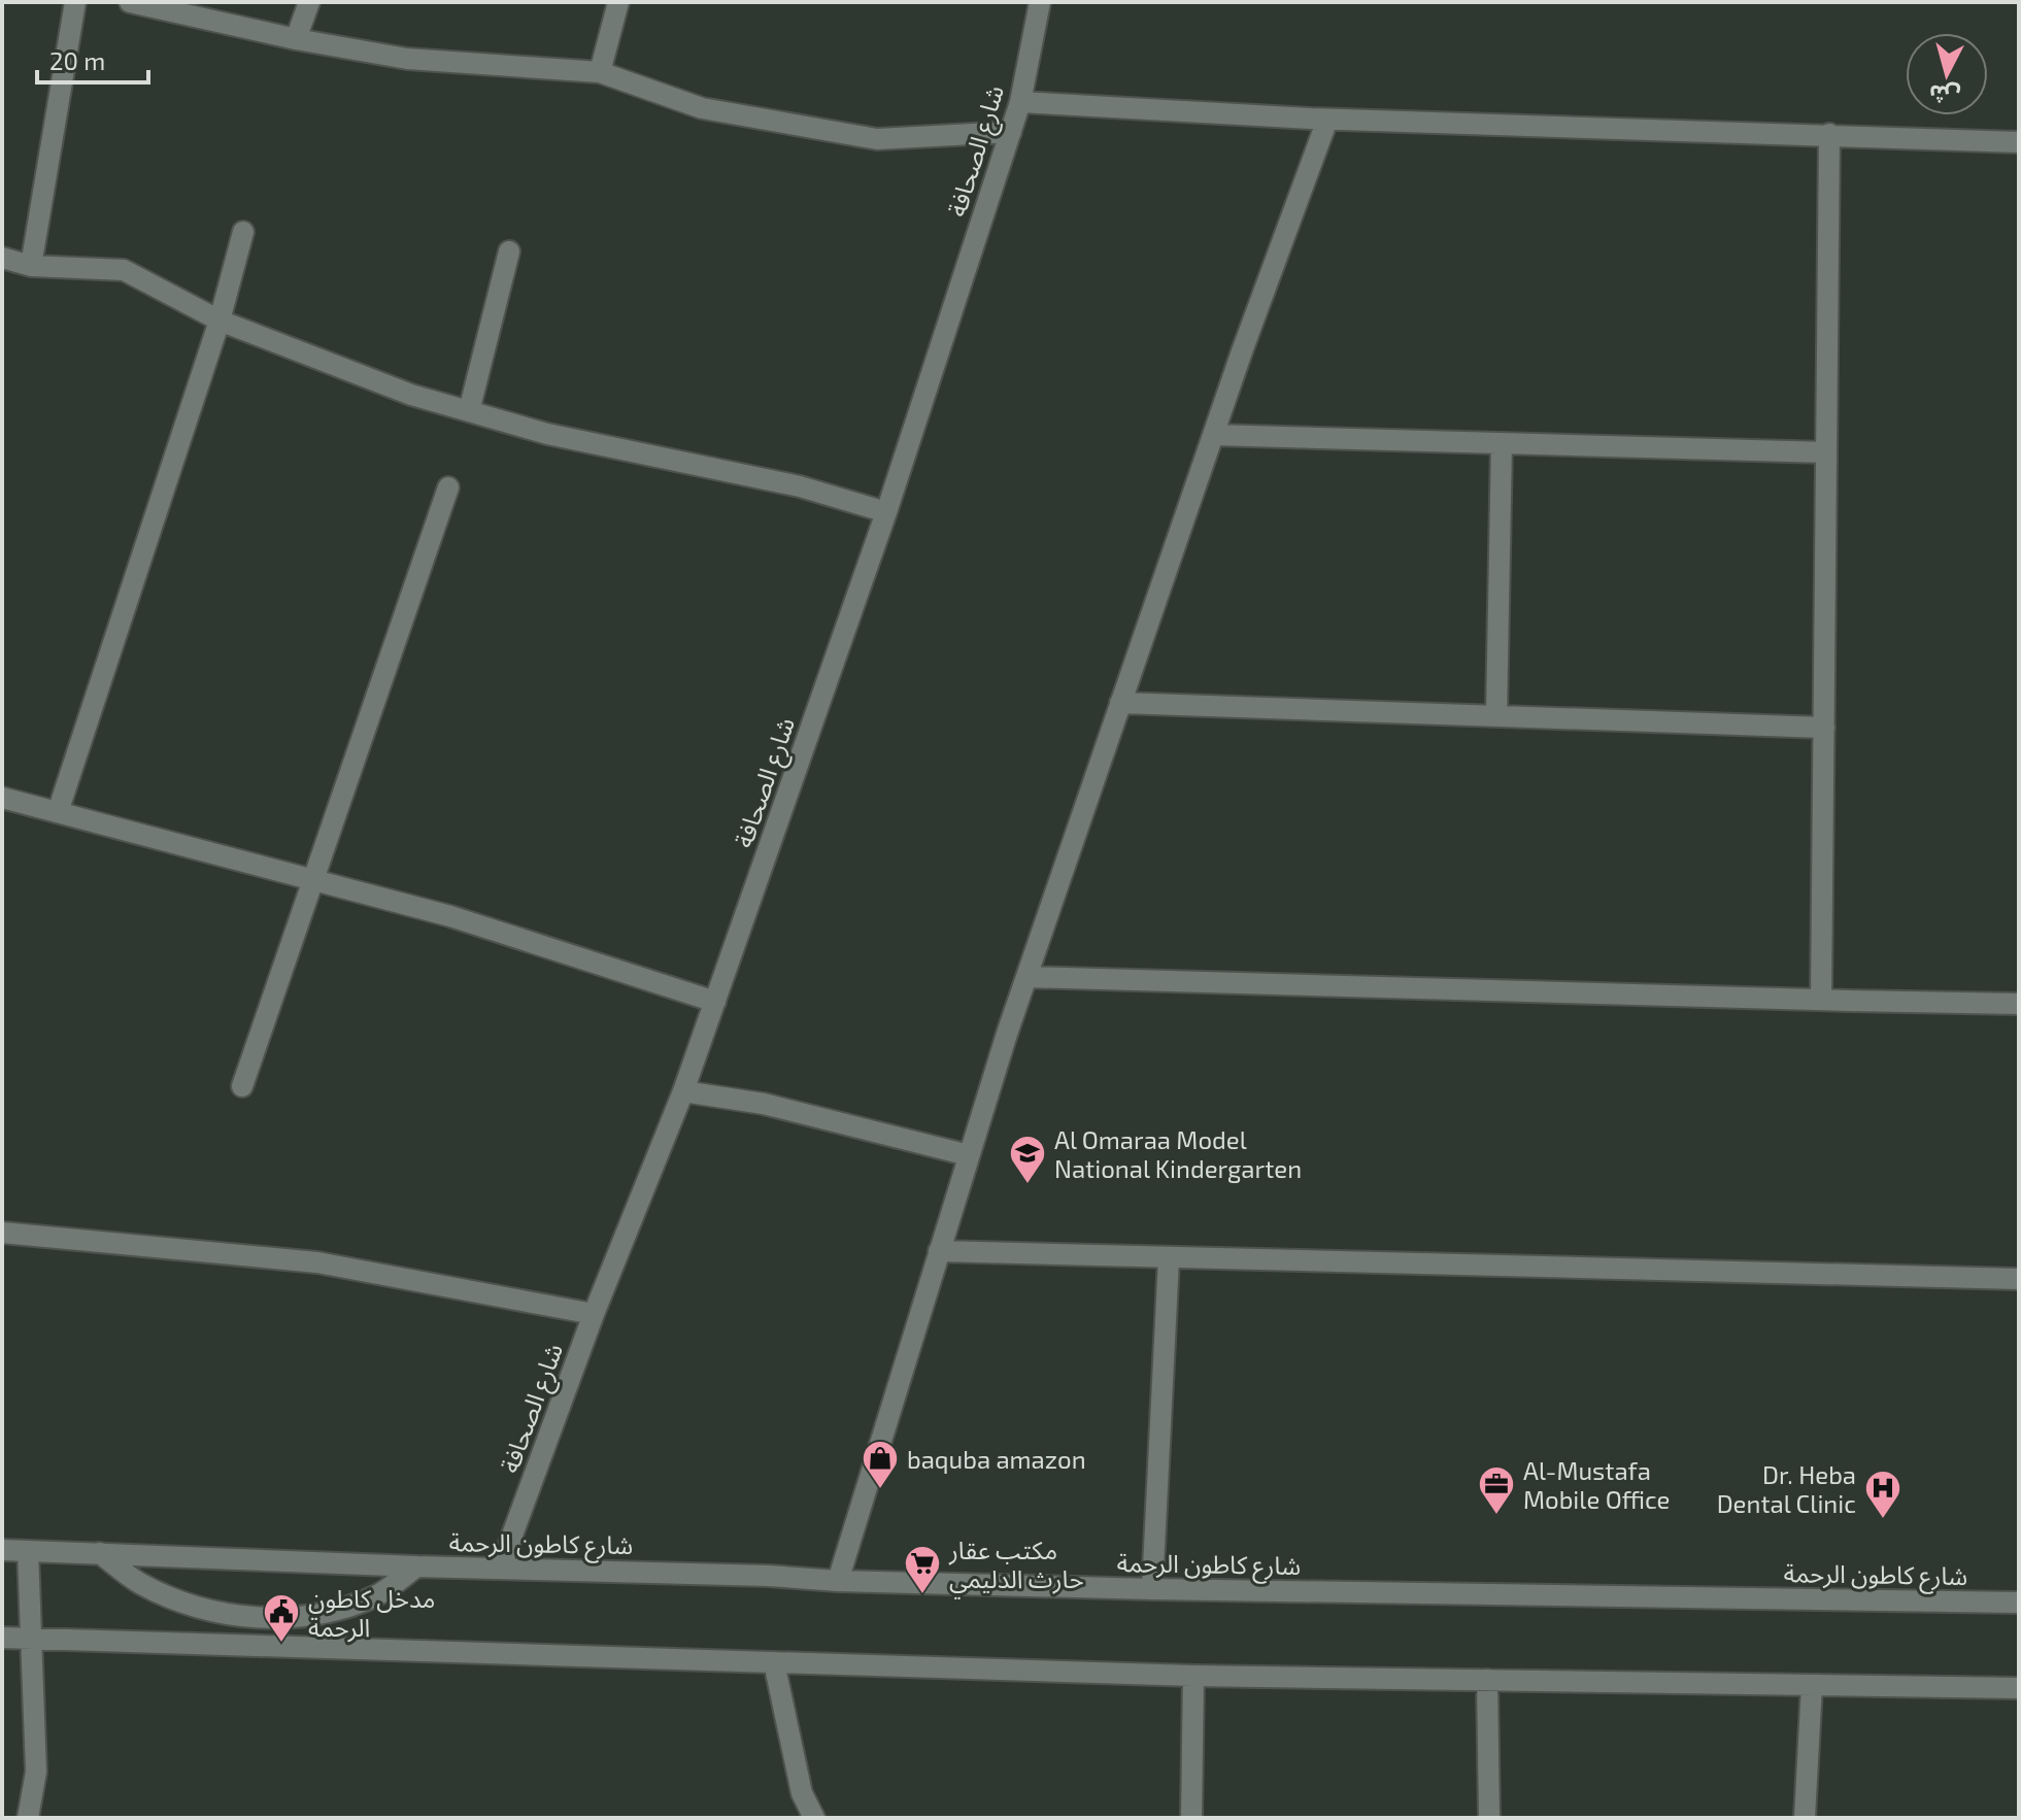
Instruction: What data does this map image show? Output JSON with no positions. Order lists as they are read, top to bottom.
{
  "streets": {
    "street": ["شارع الصحافة", "شارع كاطون الرحمة"]
  },
  "crossings": [
    ["شارع الصحافة", "شارع كاطون الرحمة"]
  ],
  "places": {
    "school or university": ["Al Omaraa Model National Kindergarten"],
    "shop": ["baquba amazon"],
    "office": ["Al-Mustafa Mobile Office"],
    "hospital": ["Dr. Heba Dental Clinic"],
    "supermarket": ["مكتب عقار حارث الدليمي"],
    "public building": ["مدخل كاطون الرحمة"]
  },
  "scale_bar": "20 m",
  "north": "bottom"
}
